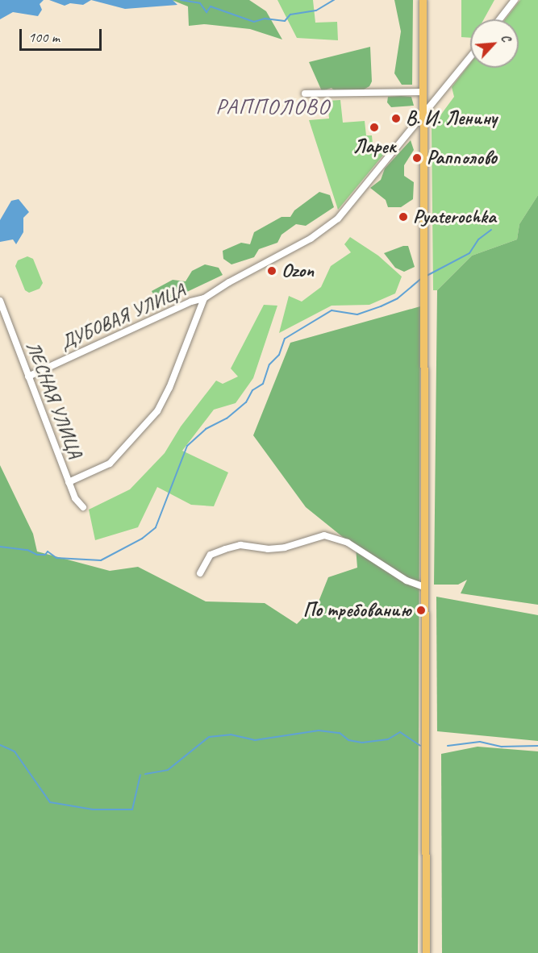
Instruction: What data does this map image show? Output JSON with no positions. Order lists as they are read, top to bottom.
{
  "streets": {
    "street": ["ДУБОВАЯ УЛИЦА", "ЛЕСНАЯ УЛИЦА"]
  },
  "crossings": [
    ["ДУБОВАЯ УЛИЦА", "ЛЕСНАЯ УЛИЦА"]
  ],
  "districts": ["РАППОЛОВО"],
  "places": [
    "В. И. Ленину",
    "Ларек",
    "Рапполово",
    "Pyaterochka",
    "Ozon",
    "По требованию"
  ],
  "scale_bar": "100 m",
  "north": "top right"
}
